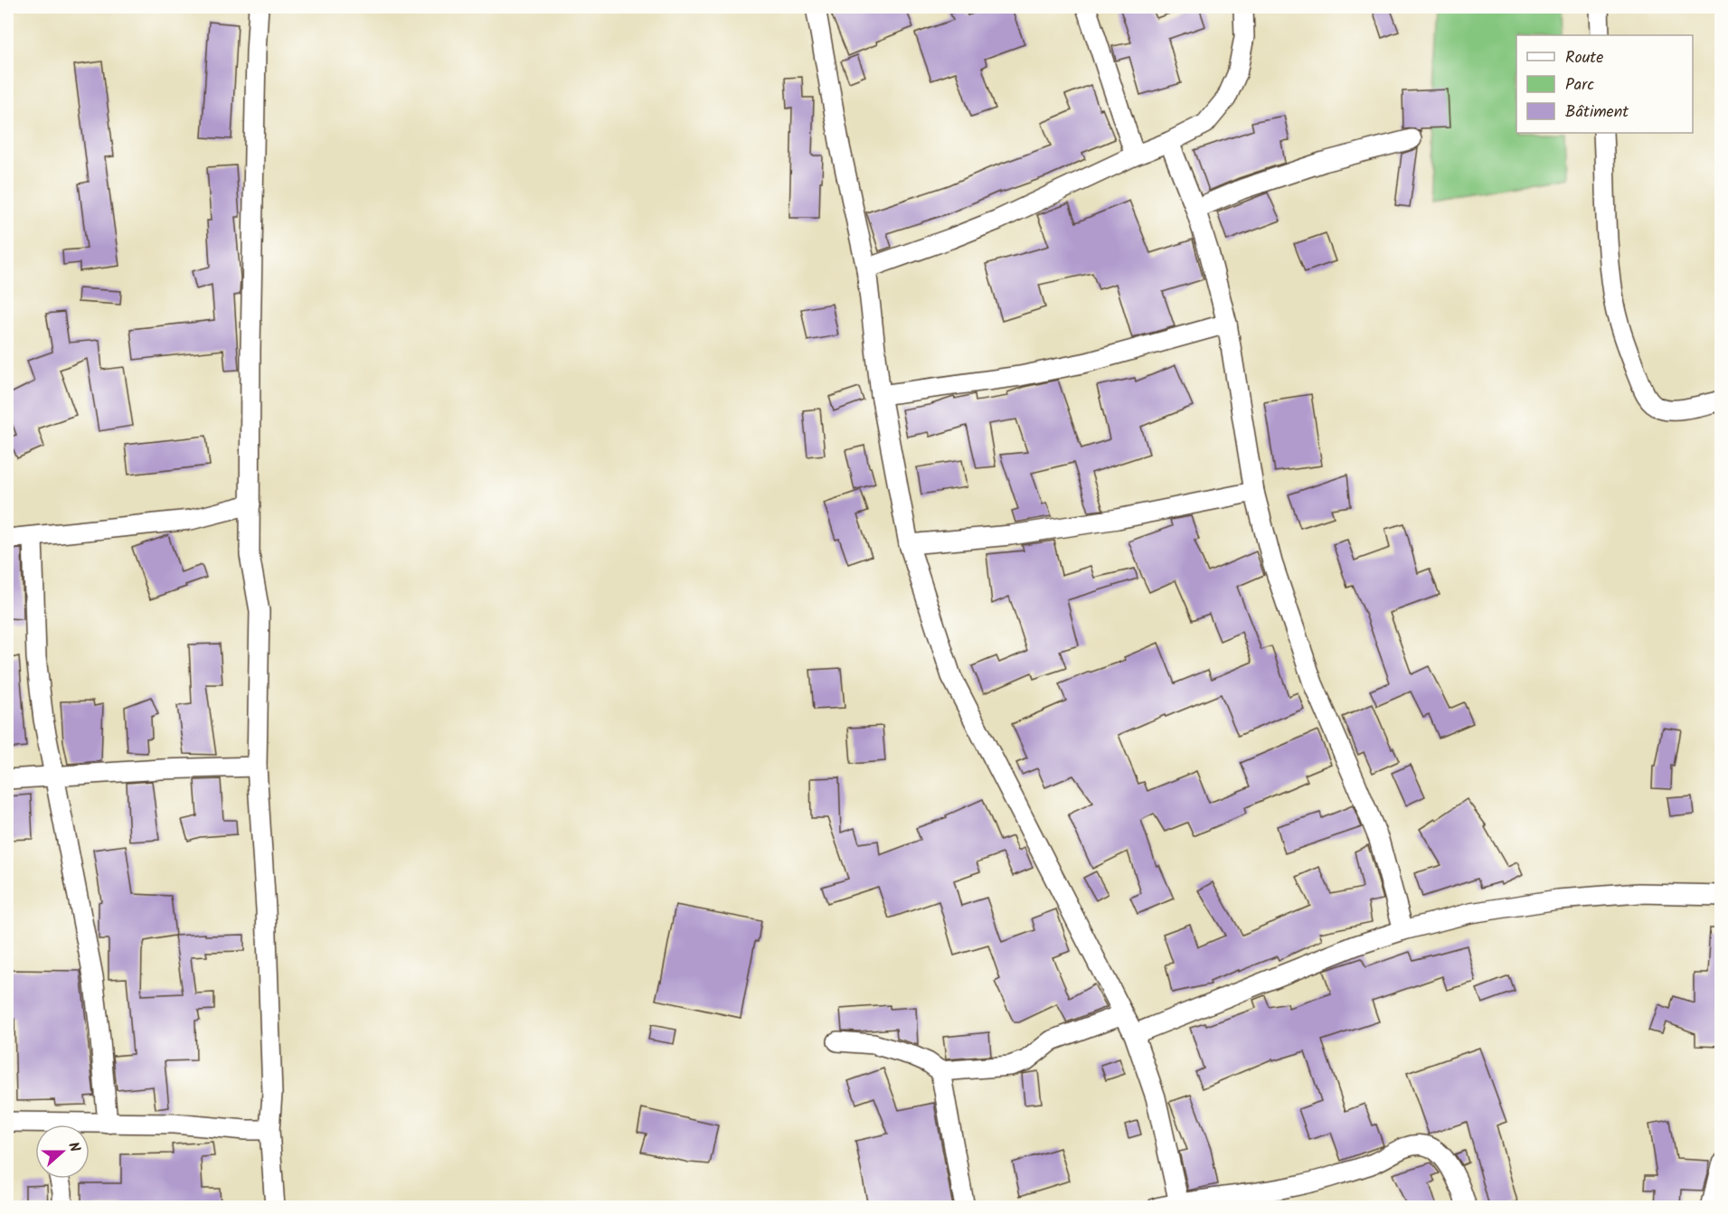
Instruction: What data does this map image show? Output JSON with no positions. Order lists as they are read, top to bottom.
{
  "legend": ["Route", "Parc", "Bâtiment"],
  "north": "right"
}
